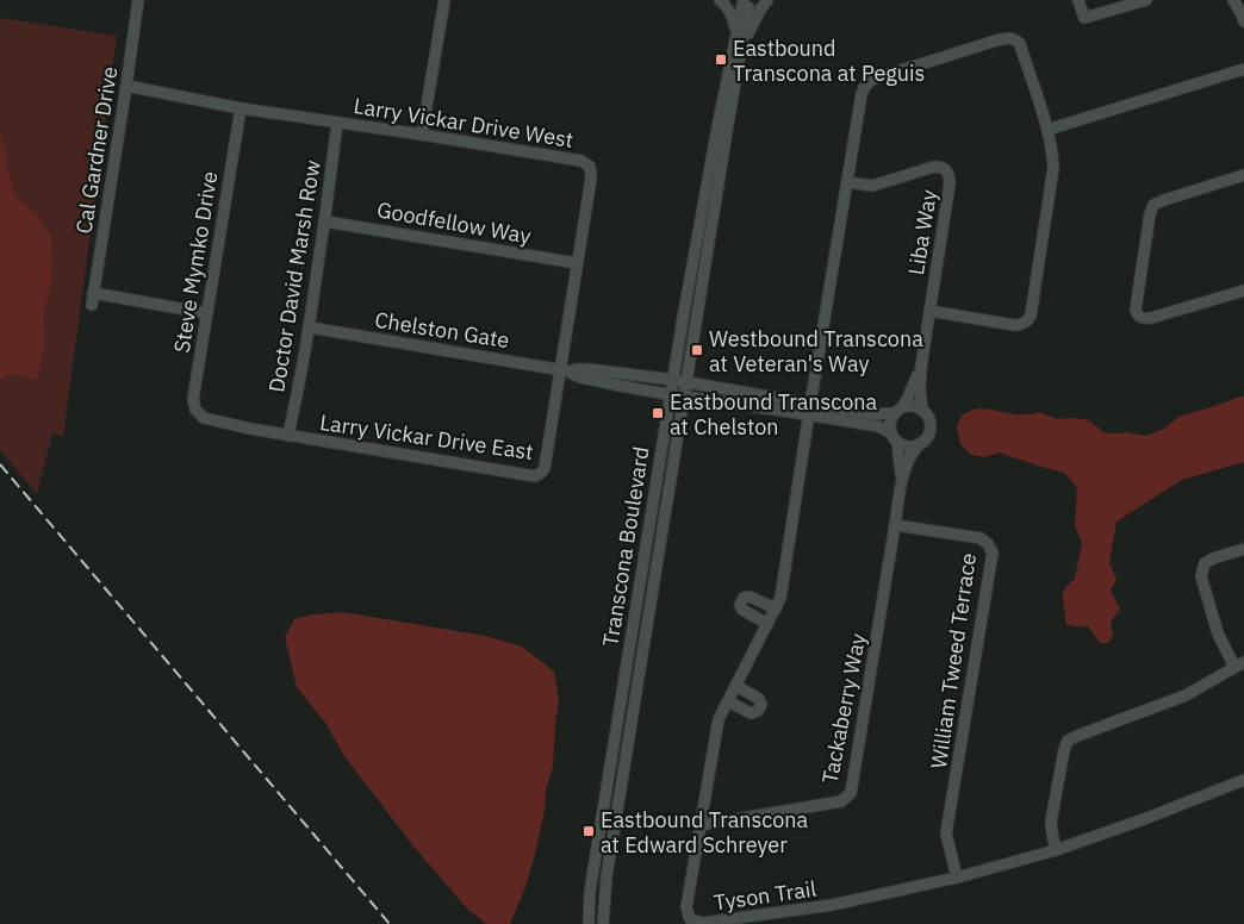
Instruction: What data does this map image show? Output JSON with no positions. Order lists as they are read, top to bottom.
{
  "streets": {
    "street": [
      "Larry Vickar Drive West",
      "Cal Gardner Drive",
      "Goodfellow Way",
      "Liba Way",
      "Steve Mymko Drive",
      "Doctor David Marsh Row",
      "Chelston Gate",
      "Larry Vickar Drive East",
      "Transcona Boulevard",
      "William Tweed Terrace",
      "Tackaberry Way",
      "Tyson Trail"
    ]
  },
  "crossings": [
    ["Larry Vickar Drive West", "Cal Gardner Drive"],
    ["Larry Vickar Drive West", "Goodfellow Way"],
    ["Larry Vickar Drive West", "Steve Mymko Drive"],
    ["Larry Vickar Drive West", "Doctor David Marsh Row"],
    ["Larry Vickar Drive West", "Chelston Gate"],
    ["Larry Vickar Drive West", "Larry Vickar Drive East"],
    ["Goodfellow Way", "Doctor David Marsh Row"],
    ["Liba Way", "Tyson Trail"],
    ["Steve Mymko Drive", "Larry Vickar Drive East"],
    ["Doctor David Marsh Row", "Chelston Gate"],
    ["Doctor David Marsh Row", "Larry Vickar Drive East"],
    ["Chelston Gate", "Larry Vickar Drive East"],
    ["Chelston Gate", "Transcona Boulevard"],
    ["Chelston Gate", "Tyson Trail"],
    ["William Tweed Terrace", "Tackaberry Way"],
    ["William Tweed Terrace", "Tyson Trail"],
    ["Tackaberry Way", "Tyson Trail"]
  ],
  "places": {
    "transit": [
      "Eastbound Transcona at Peguis",
      "Westbound Transcona at Veteran's Way",
      "Eastbound Transcona at Chelston",
      "Eastbound Transcona at Edward Schreyer"
    ]
  }
}
